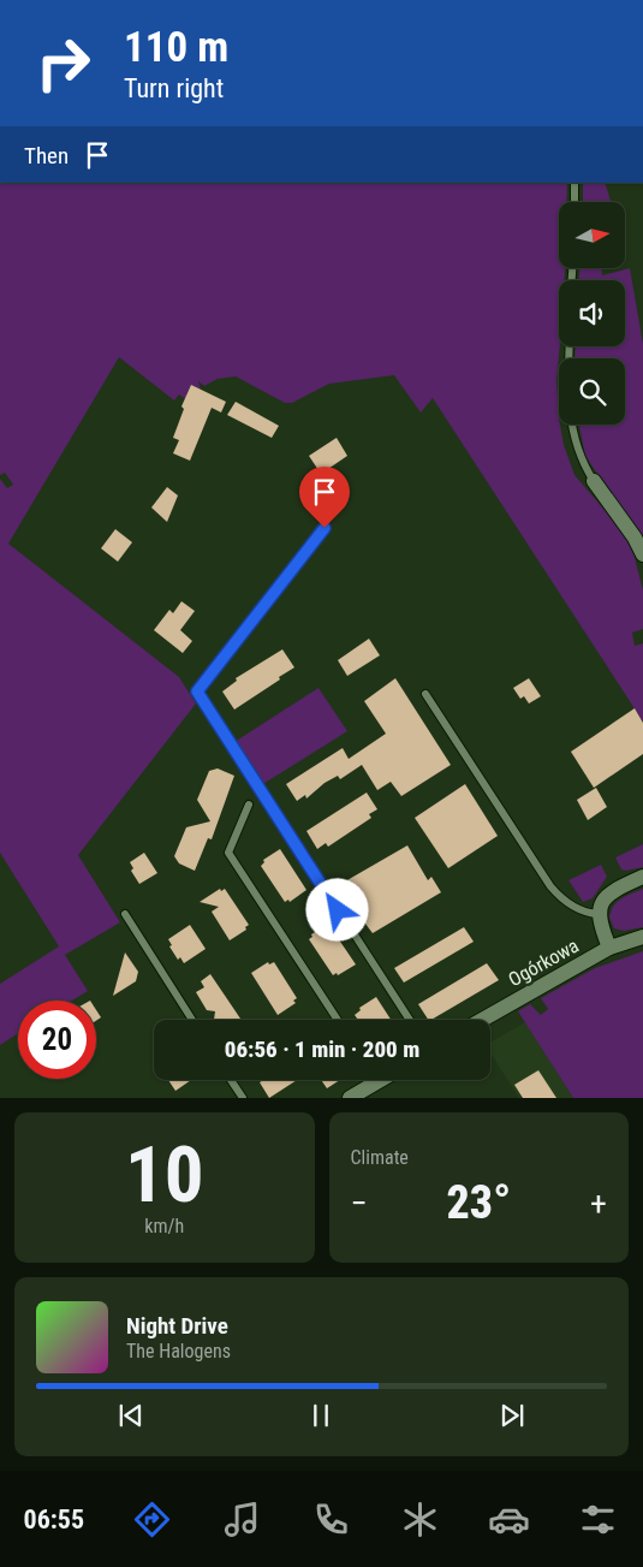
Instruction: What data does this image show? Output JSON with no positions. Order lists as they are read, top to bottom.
{
  "streets": {
    "street": ["Ogórkowa"]
  },
  "north": "right",
  "page": {
    "turn": ["110 m", "Turn right"],
    "then": "Then",
    "limit": "20",
    "trip": "06:56 · 1 min · 200 m",
    "tile": [
      ["10", "km/h"],
      "Climate"
    ],
    "heat": ["−", "23°", "+"],
    "song": ["Night Drive", "The Halogens"],
    "tabs": "06:55"
  }
}
